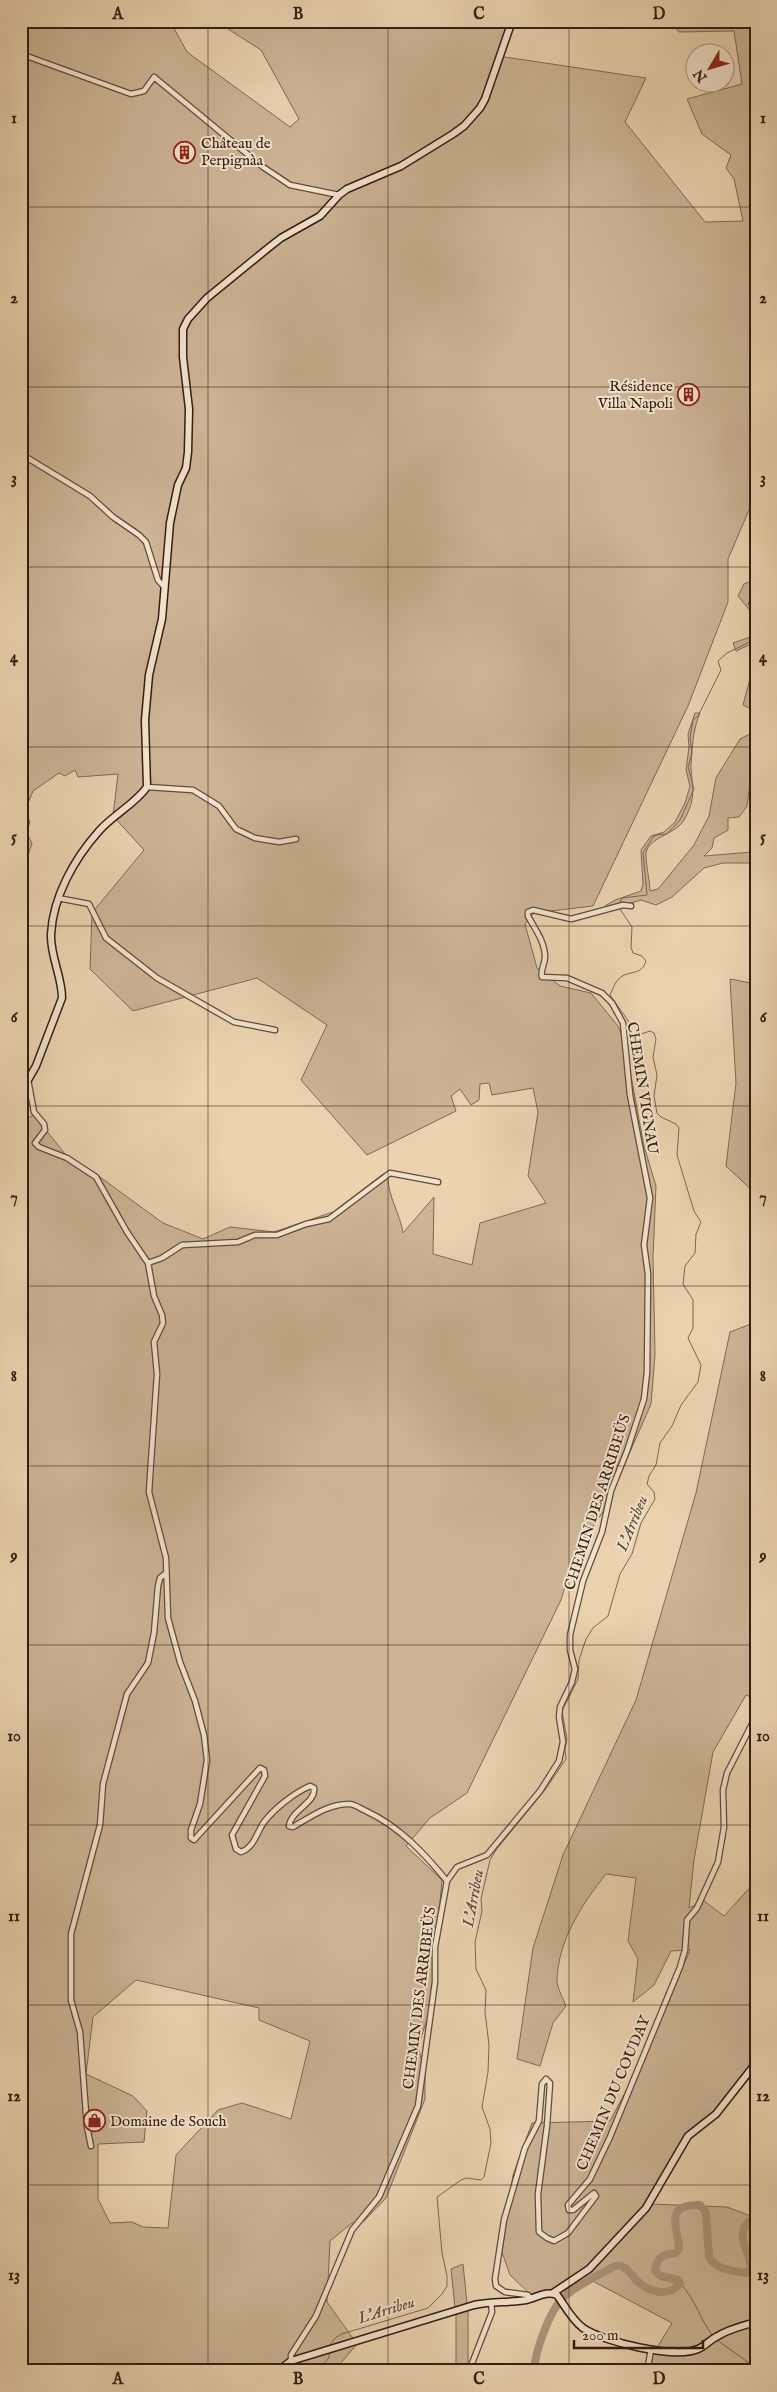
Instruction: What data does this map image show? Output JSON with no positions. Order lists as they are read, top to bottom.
{
  "streets": {
    "street": ["CHEMIN VIGNAU", "CHEMIN DES ARRIBEÜS", "CHEMIN DU COUDAY"]
  },
  "crossings": [
    ["CHEMIN VIGNAU", "CHEMIN DES ARRIBEÜS"]
  ],
  "water": ["L'Arribeu"],
  "places": {
    "building": ["Château de Perpignàa", "Résidence Villa Napoli"],
    "shop": ["Domaine de Souch"]
  },
  "scale_bar": "200 m",
  "north": "bottom left",
  "grid": {
    "columns": [
      "A",
      "B",
      "C",
      "D"
    ],
    "rows": [
      "1",
      "2",
      "3",
      "4",
      "5",
      "6",
      "7",
      "8",
      "9",
      "10",
      "11",
      "12",
      "13"
    ]
  }
}
